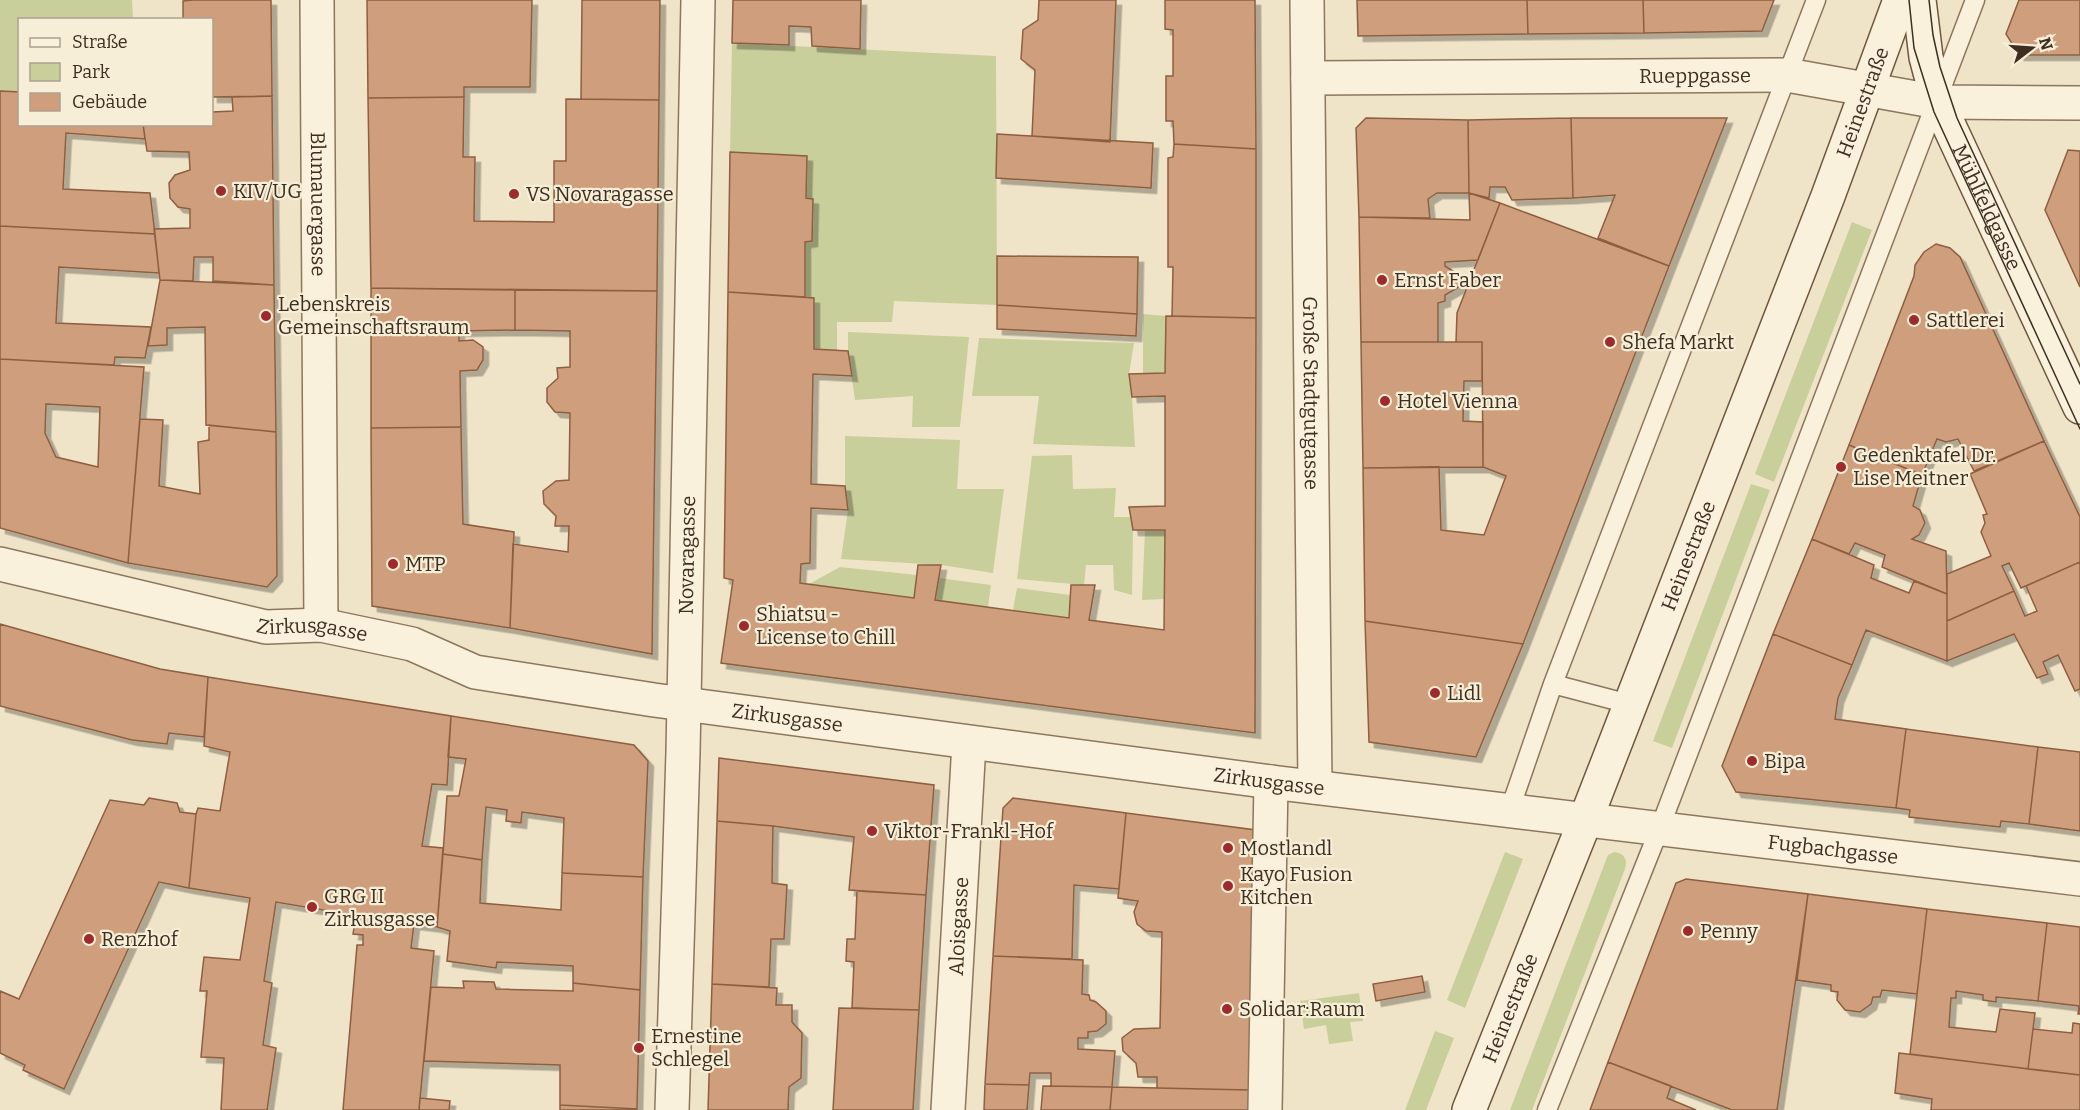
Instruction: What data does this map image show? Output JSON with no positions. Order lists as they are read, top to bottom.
{
  "streets": {
    "street": [
      "Rueppgasse",
      "Heinestraße",
      "Blumauergasse",
      "Mühlfeldgasse",
      "Große Stadtgutgasse",
      "Novaragasse",
      "Zirkusgasse",
      "Fugbachgasse",
      "Aloisgasse"
    ]
  },
  "crossings": [
    ["Rueppgasse", "Heinestraße"],
    ["Rueppgasse", "Mühlfeldgasse"],
    ["Rueppgasse", "Große Stadtgutgasse"],
    ["Heinestraße", "Zirkusgasse"],
    ["Heinestraße", "Fugbachgasse"],
    ["Blumauergasse", "Zirkusgasse"],
    ["Große Stadtgutgasse", "Zirkusgasse"],
    ["Novaragasse", "Zirkusgasse"],
    ["Zirkusgasse", "Fugbachgasse"],
    ["Zirkusgasse", "Aloisgasse"]
  ],
  "places": [
    "KIV/UG",
    "VS Novaragasse",
    "Ernst Faber",
    "Lebenskreis Gemeinschaftsraum",
    "Sattlerei",
    "Shefa Markt",
    "Hotel Vienna",
    "Gedenktafel Dr. Lise Meitner",
    "MTP",
    "Shiatsu - License to Chill",
    "Lidl",
    "Bipa",
    "Viktor-Frankl-Hof",
    "Mostlandl",
    "Kayo Fusion Kitchen",
    "GRG II Zirkusgasse",
    "Penny",
    "Renzhof",
    "Solidar:Raum",
    "Ernestine Schlegel"
  ],
  "legend": ["Straße", "Park", "Gebäude"],
  "north": "right"
}
